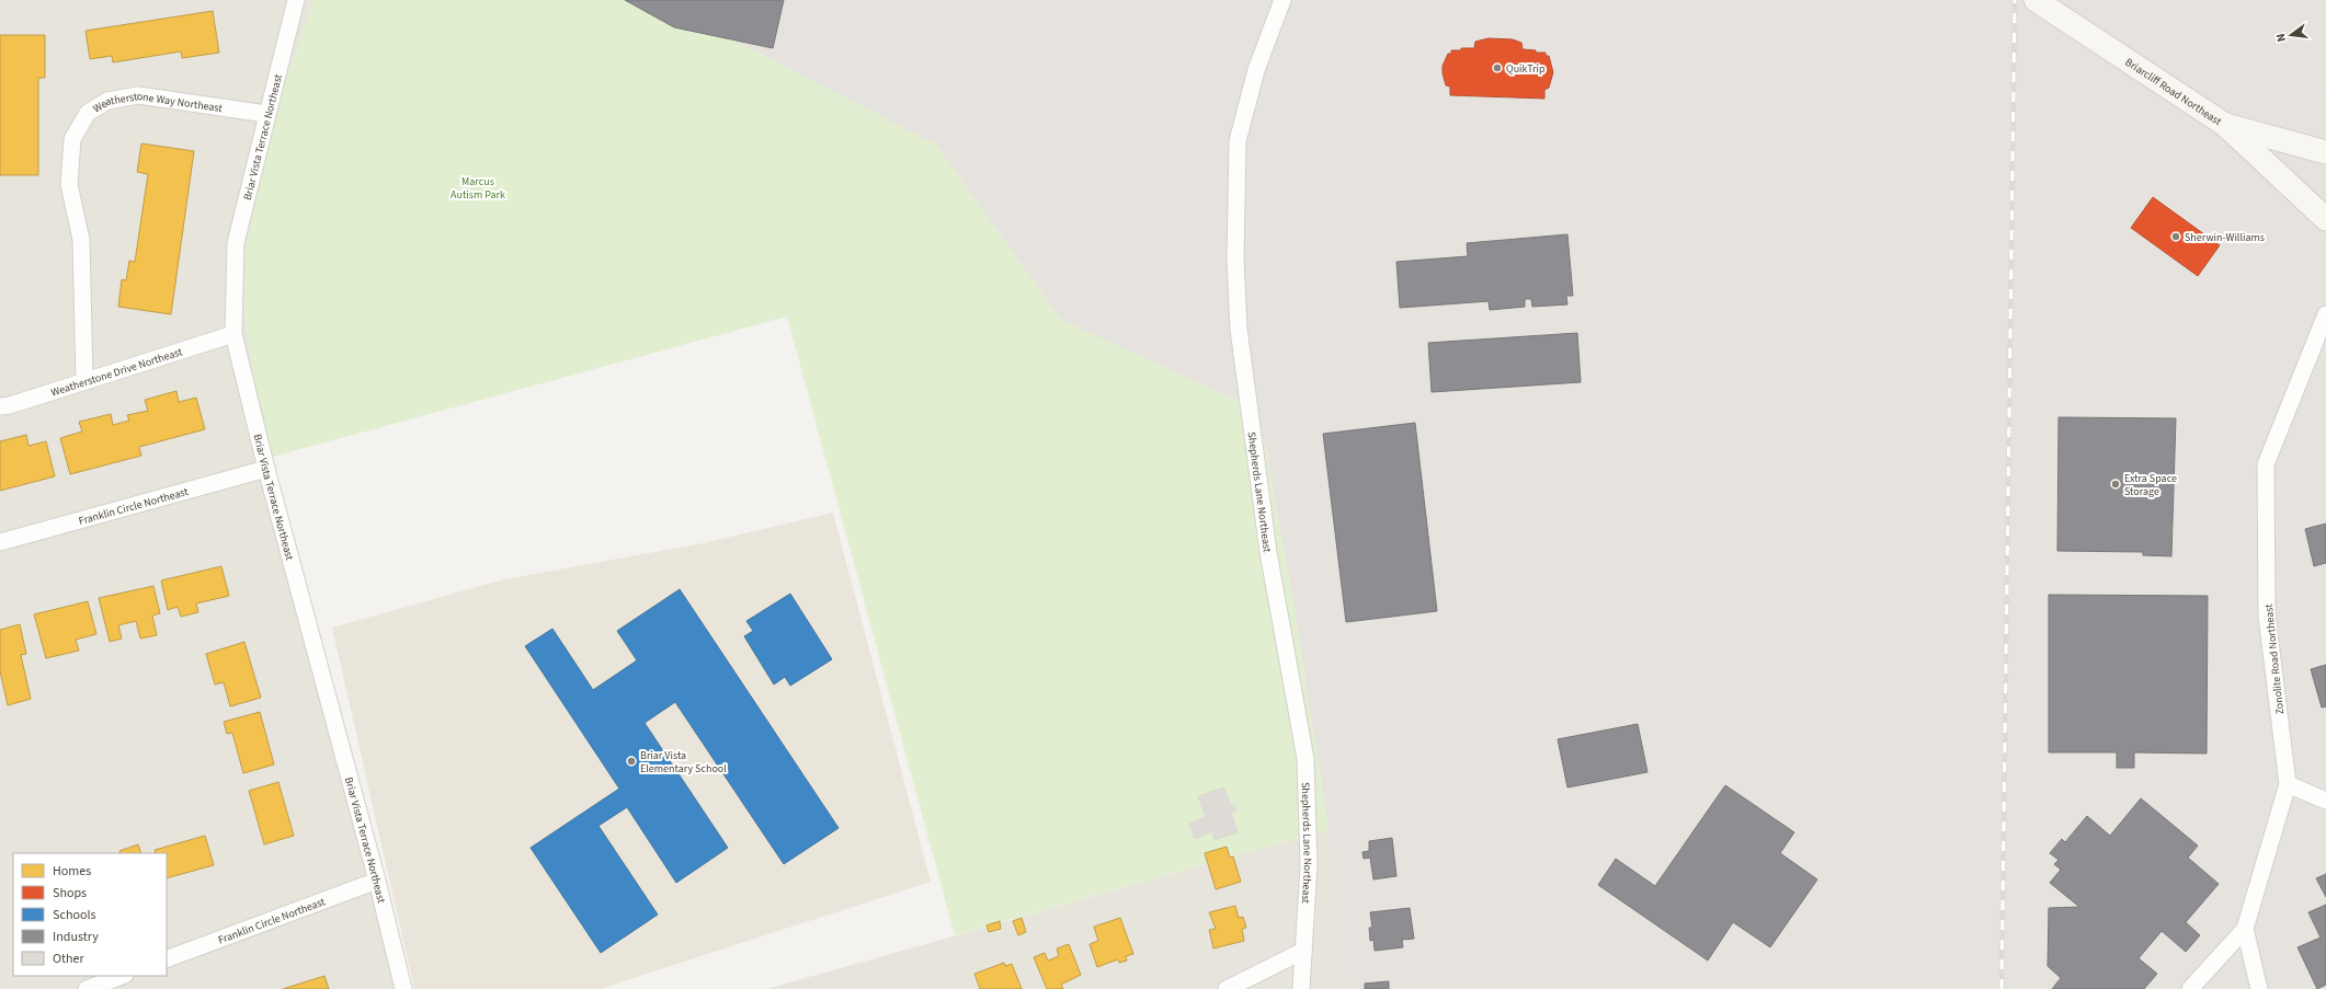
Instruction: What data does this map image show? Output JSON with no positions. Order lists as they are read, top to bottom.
{
  "streets": {
    "main road": ["Briarcliff Road Northeast"],
    "street": [
      "Weatherstone Way Northeast",
      "Briar Vista Terrace Northeast",
      "Weatherstone Drive Northeast",
      "Shepherds Lane Northeast",
      "Franklin Circle Northeast",
      "Zonolite Road Northeast"
    ]
  },
  "crossings": [
    ["Weatherstone Way Northeast", "Briar Vista Terrace Northeast"],
    ["Weatherstone Way Northeast", "Weatherstone Drive Northeast"],
    ["Briar Vista Terrace Northeast", "Weatherstone Drive Northeast"],
    ["Briar Vista Terrace Northeast", "Franklin Circle Northeast"]
  ],
  "parks": ["Marcus Autism Park"],
  "places": [
    "QuikTrip",
    "Sherwin-Williams",
    "Extra Space Storage",
    "Briar Vista Elementary School"
  ],
  "legend": [
    "Homes",
    "Shops",
    "Schools",
    "Industry",
    "Other"
  ],
  "north": "left"
}
